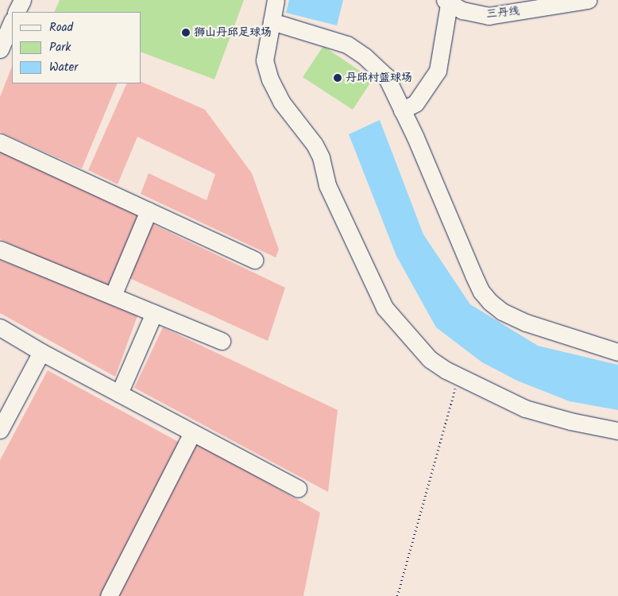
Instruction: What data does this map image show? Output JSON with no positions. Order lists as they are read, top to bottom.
{
  "streets": {
    "street": ["三丹线"]
  },
  "places": ["狮山丹邱足球场", "丹邱村篮球场"],
  "legend": ["Road", "Park", "Water"]
}
